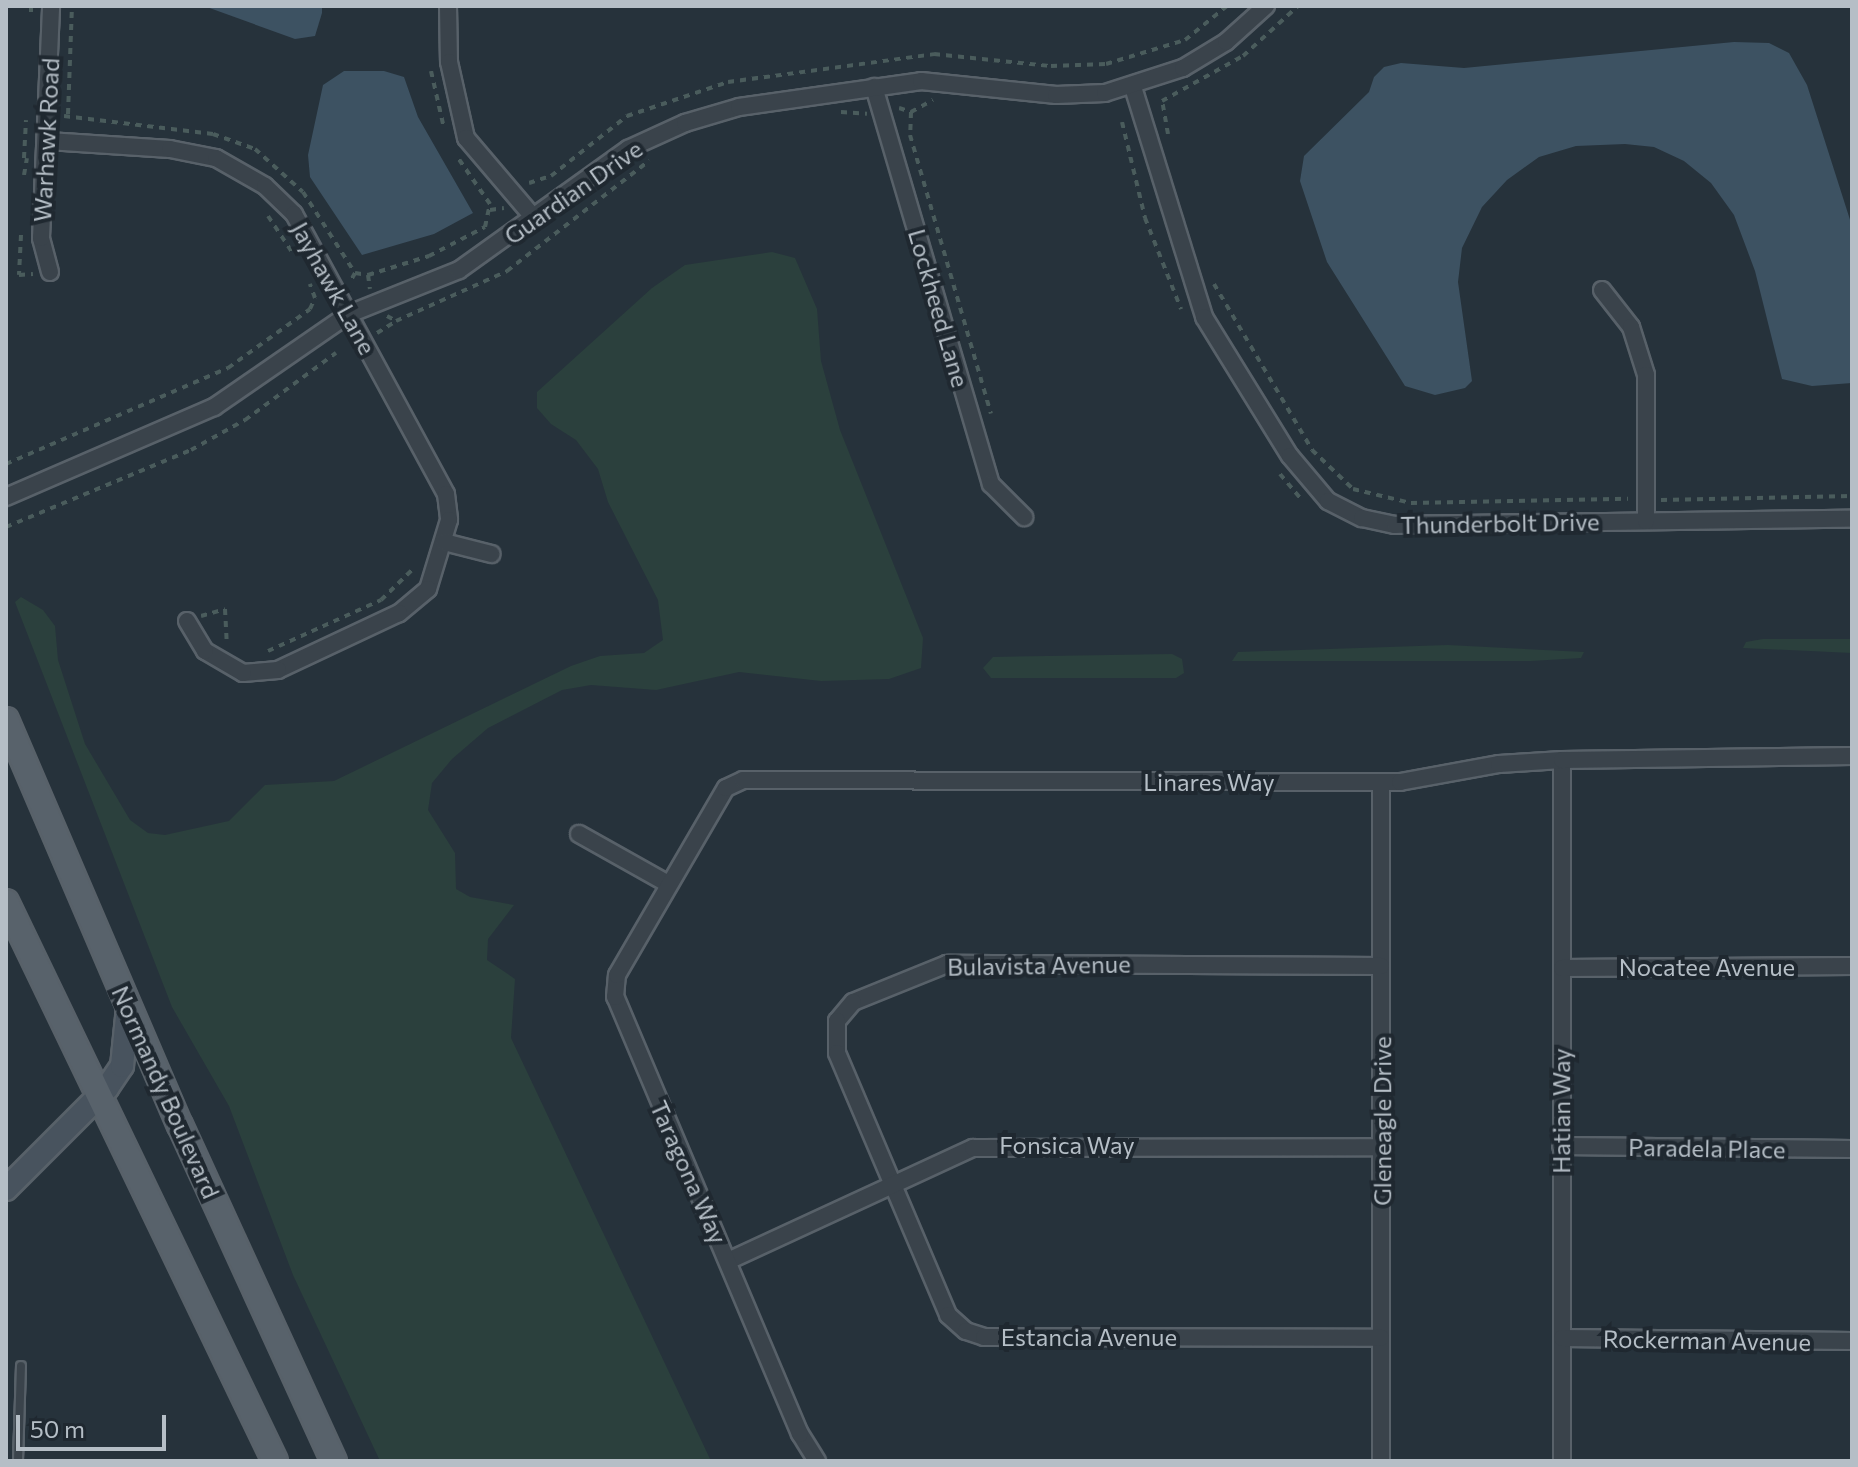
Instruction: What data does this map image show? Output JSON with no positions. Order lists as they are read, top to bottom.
{
  "streets": {
    "main road": ["Normandy Boulevard"],
    "street": [
      "Warhawk Road",
      "Guardian Drive",
      "Jayhawk Lane",
      "Lockheed Lane",
      "Thunderbolt Drive",
      "Linares Way",
      "Bulavista Avenue",
      "Nocatee Avenue",
      "Hatian Way",
      "Gleneagle Drive",
      "Fonsica Way",
      "Paradela Place",
      "Taragona Way",
      "Estancia Avenue",
      "Rockerman Avenue"
    ]
  },
  "crossings": [
    ["Warhawk Road", "Jayhawk Lane"],
    ["Guardian Drive", "Jayhawk Lane"],
    ["Guardian Drive", "Lockheed Lane"],
    ["Guardian Drive", "Thunderbolt Drive"],
    ["Linares Way", "Hatian Way"],
    ["Linares Way", "Gleneagle Drive"],
    ["Linares Way", "Taragona Way"],
    ["Bulavista Avenue", "Gleneagle Drive"],
    ["Bulavista Avenue", "Fonsica Way"],
    ["Bulavista Avenue", "Estancia Avenue"],
    ["Nocatee Avenue", "Hatian Way"],
    ["Hatian Way", "Paradela Place"],
    ["Hatian Way", "Rockerman Avenue"],
    ["Gleneagle Drive", "Fonsica Way"],
    ["Gleneagle Drive", "Estancia Avenue"],
    ["Fonsica Way", "Taragona Way"],
    ["Fonsica Way", "Estancia Avenue"]
  ],
  "scale_bar": "50 m"
}
